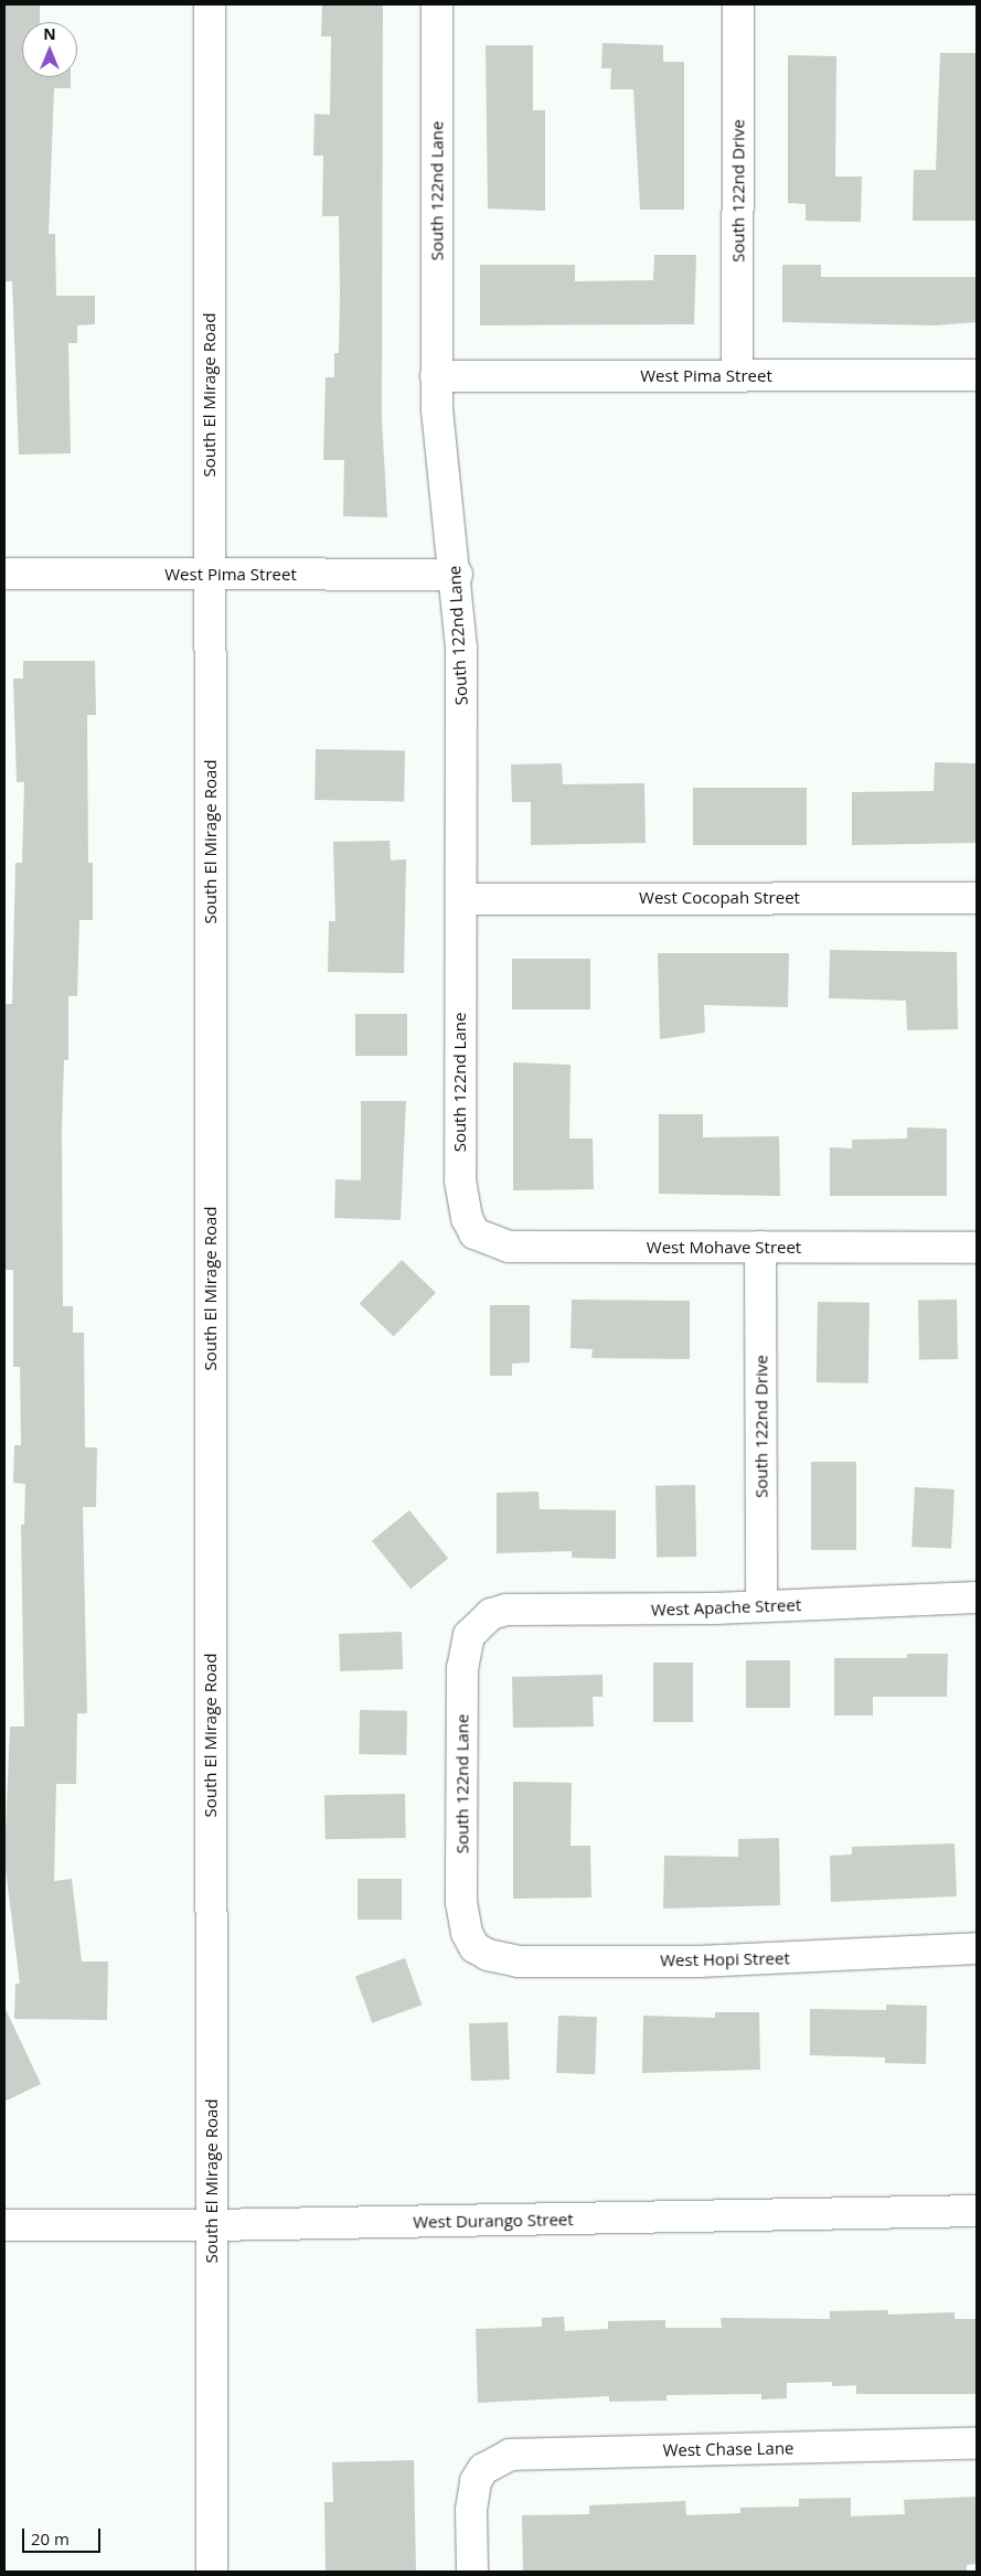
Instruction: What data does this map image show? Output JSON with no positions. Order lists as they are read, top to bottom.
{
  "streets": {
    "street": [
      "South 122nd Lane",
      "South 122nd Drive",
      "West Pima Street",
      "South El Mirage Road",
      "West Cocopah Street",
      "West Mohave Street",
      "West Apache Street",
      "West Hopi Street",
      "West Durango Street",
      "West Chase Lane"
    ]
  },
  "crossings": [
    ["South 122nd Lane", "West Pima Street"],
    ["South 122nd Lane", "West Cocopah Street"],
    ["South 122nd Lane", "West Mohave Street"],
    ["South 122nd Lane", "West Apache Street"],
    ["South 122nd Lane", "West Hopi Street"],
    ["South 122nd Drive", "West Pima Street"],
    ["South 122nd Drive", "West Mohave Street"],
    ["South 122nd Drive", "West Apache Street"],
    ["West Pima Street", "South El Mirage Road"],
    ["South El Mirage Road", "West Durango Street"]
  ],
  "scale_bar": "20 m",
  "north": "top"
}
